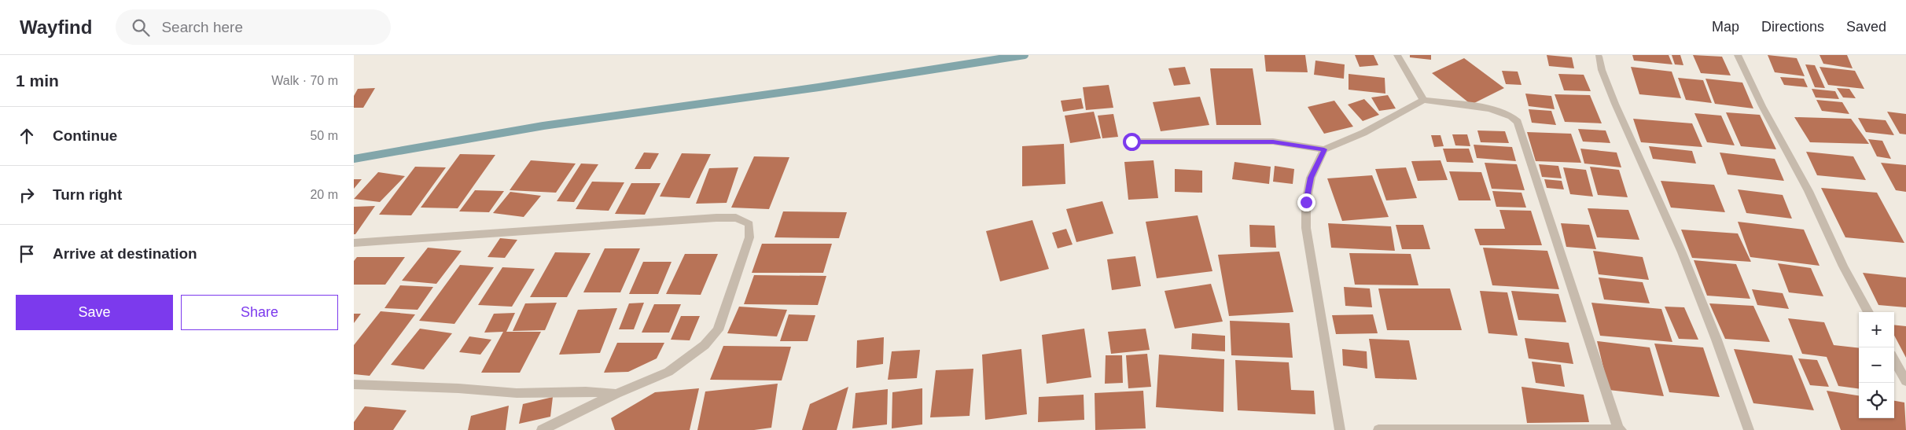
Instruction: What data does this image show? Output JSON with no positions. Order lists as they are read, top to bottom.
{
  "page": {
    "header": "Wayfind",
    "search": "Search here",
    "nav": ["Map", "Directions", "Saved"],
    "heading": ["1 min", "Walk · 70 m"],
    "list": [
      ["Continue", "50 m"],
      ["Turn right", "20 m"],
      "Arrive at destination"
    ],
    "buttons": ["Save", "Share"],
    "map_buttons": ["+", "−"]
  }
}
